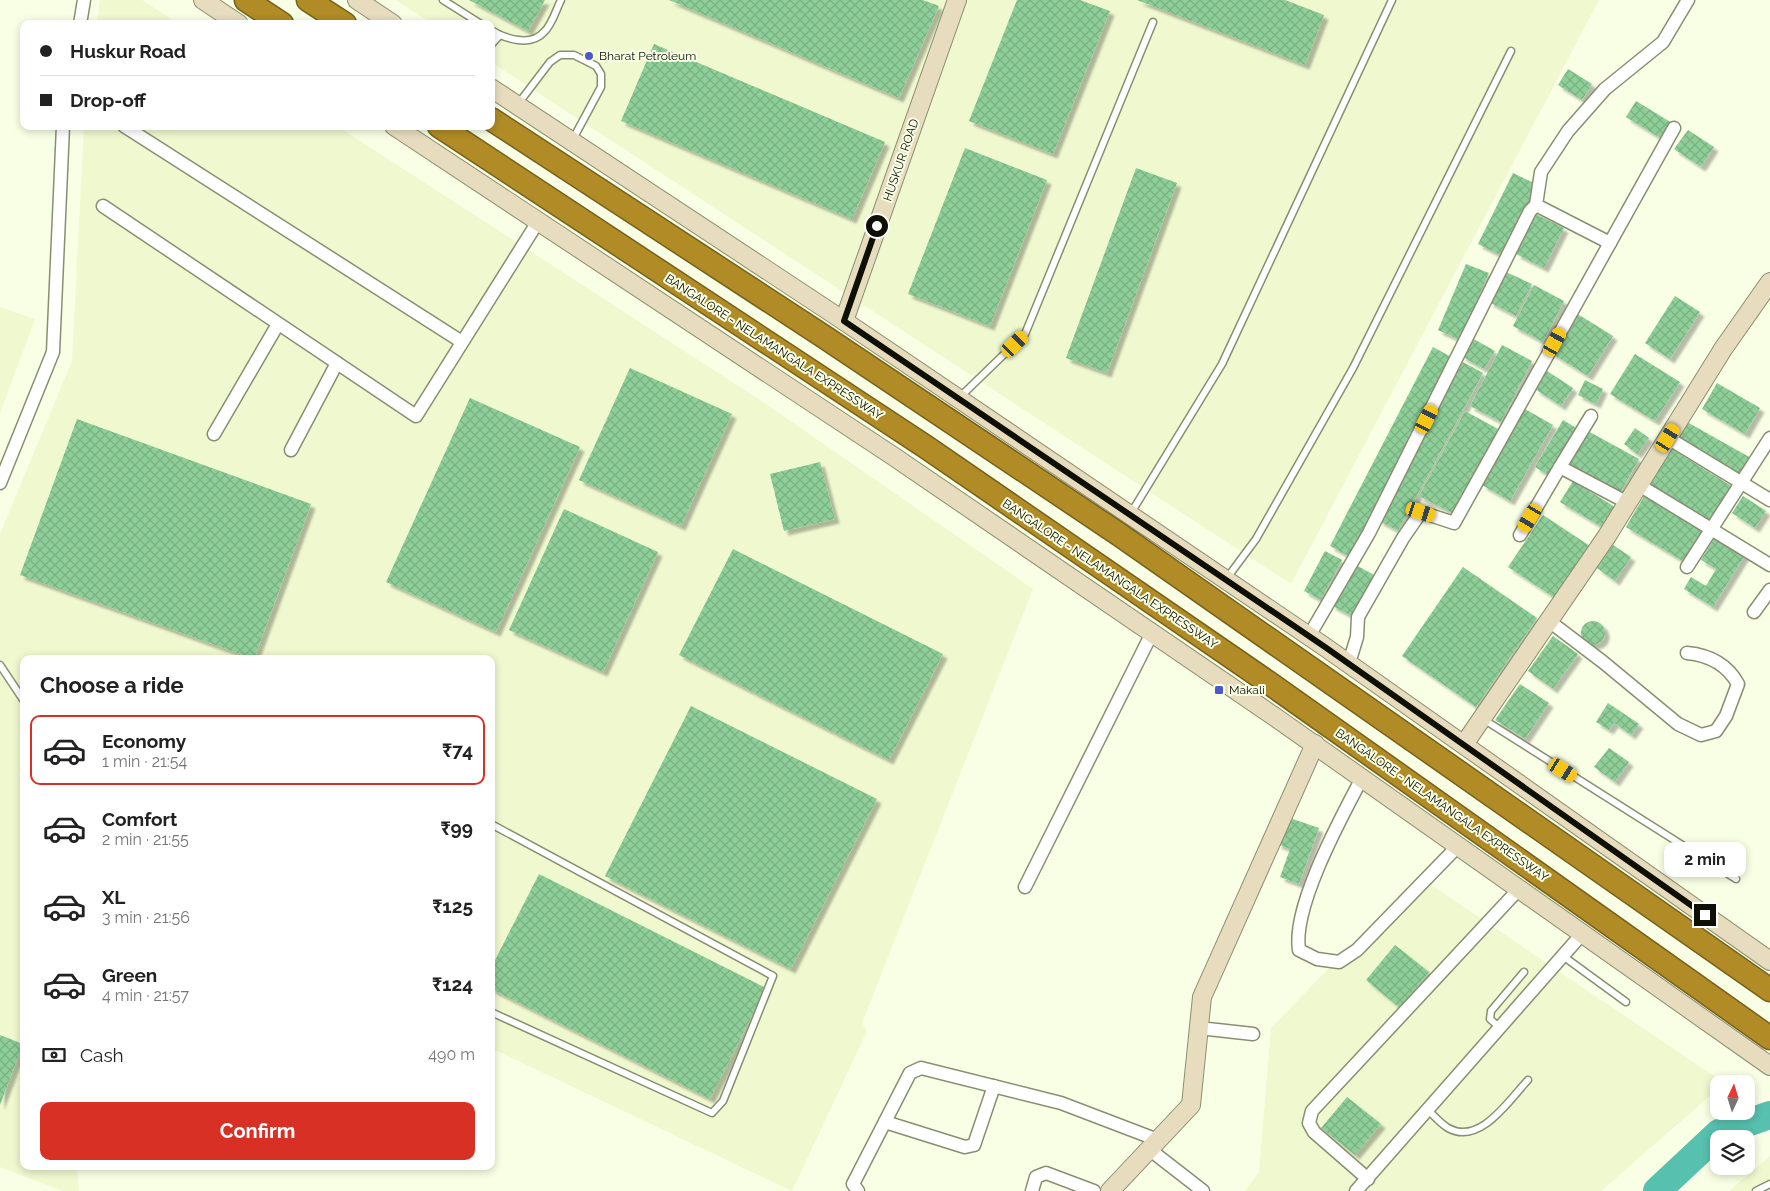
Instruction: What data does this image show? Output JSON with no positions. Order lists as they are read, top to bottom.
{
  "streets": {
    "highway": ["BANGALORE - NELAMANGALA EXPRESSWAY"],
    "street": ["HUSKUR ROAD"]
  },
  "places": {
    "other": ["Bharat Petroleum"],
    "transit": ["Makali"]
  },
  "north": "top",
  "page": {
    "banner": ["Huskur Road", "Drop-off"],
    "heading": "Choose a ride",
    "list": [
      {
        "name": "Economy",
        "note": "1 min · 21:54",
        "value": "₹74"
      },
      {
        "name": "Comfort",
        "note": "2 min · 21:55",
        "value": "₹99"
      },
      {
        "name": "XL",
        "note": "3 min · 21:56",
        "value": "₹125"
      },
      {
        "name": "Green",
        "note": "4 min · 21:57",
        "value": "₹124"
      }
    ],
    "bubble": "2 min",
    "pay": ["Cash", "490 m"],
    "buttons": "Confirm"
  }
}
